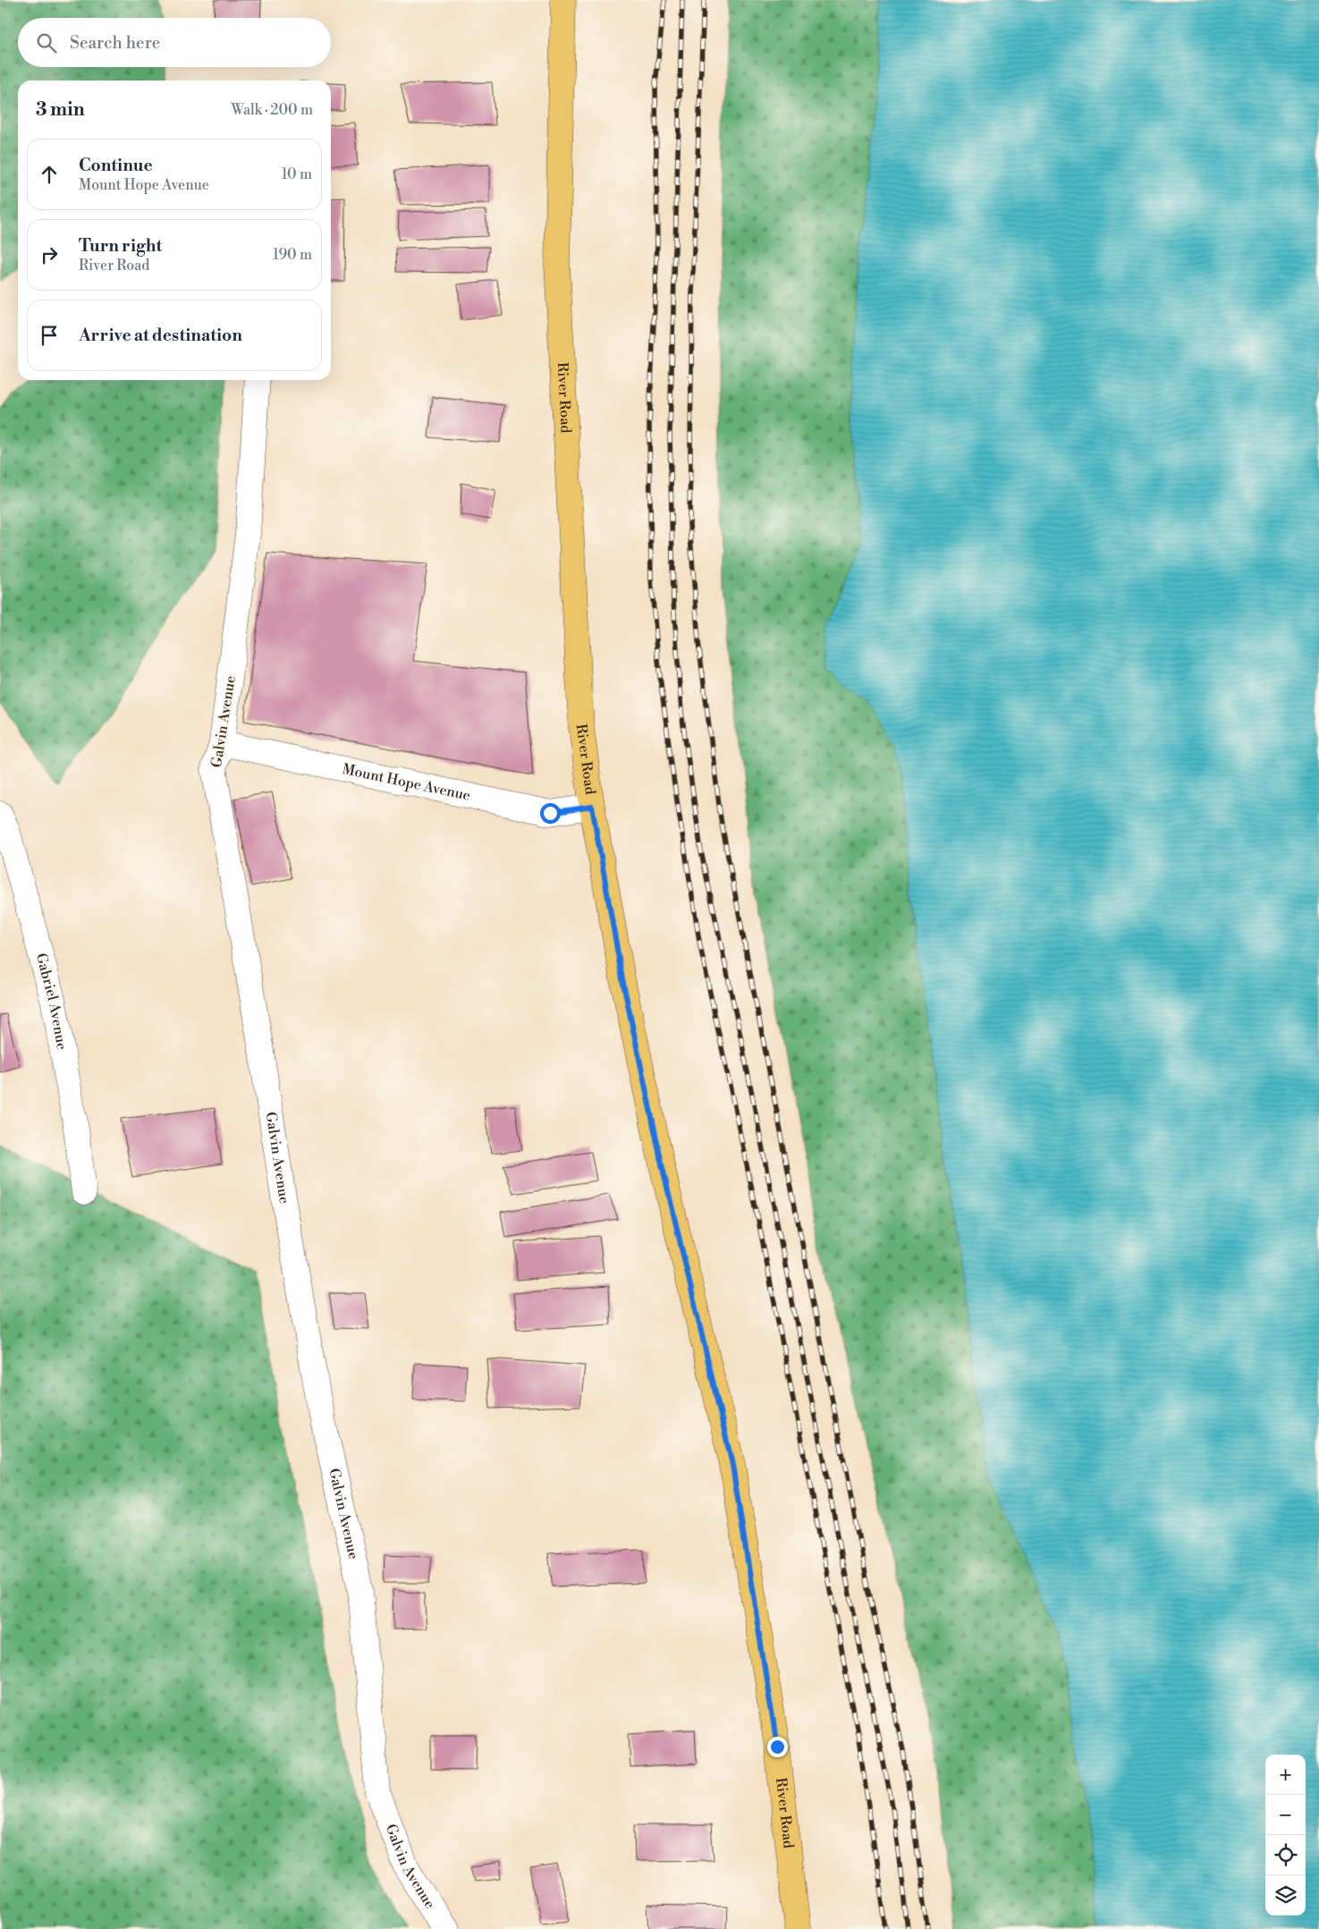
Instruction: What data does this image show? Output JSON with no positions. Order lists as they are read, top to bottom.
{
  "streets": {
    "main road": ["River Road"],
    "street": ["Galvin Avenue", "Mount Hope Avenue", "Gabriel Avenue"]
  },
  "crossings": [
    ["River Road", "Mount Hope Avenue"],
    ["Galvin Avenue", "Mount Hope Avenue"]
  ],
  "page": {
    "search": "Search here",
    "heading": ["3 min", "Walk · 200 m"],
    "list": [
      ["Continue", "Mount Hope Avenue", "10 m"],
      ["Turn right", "River Road", "190 m"],
      "Arrive at destination"
    ],
    "map_buttons": ["+", "−"]
  }
}
